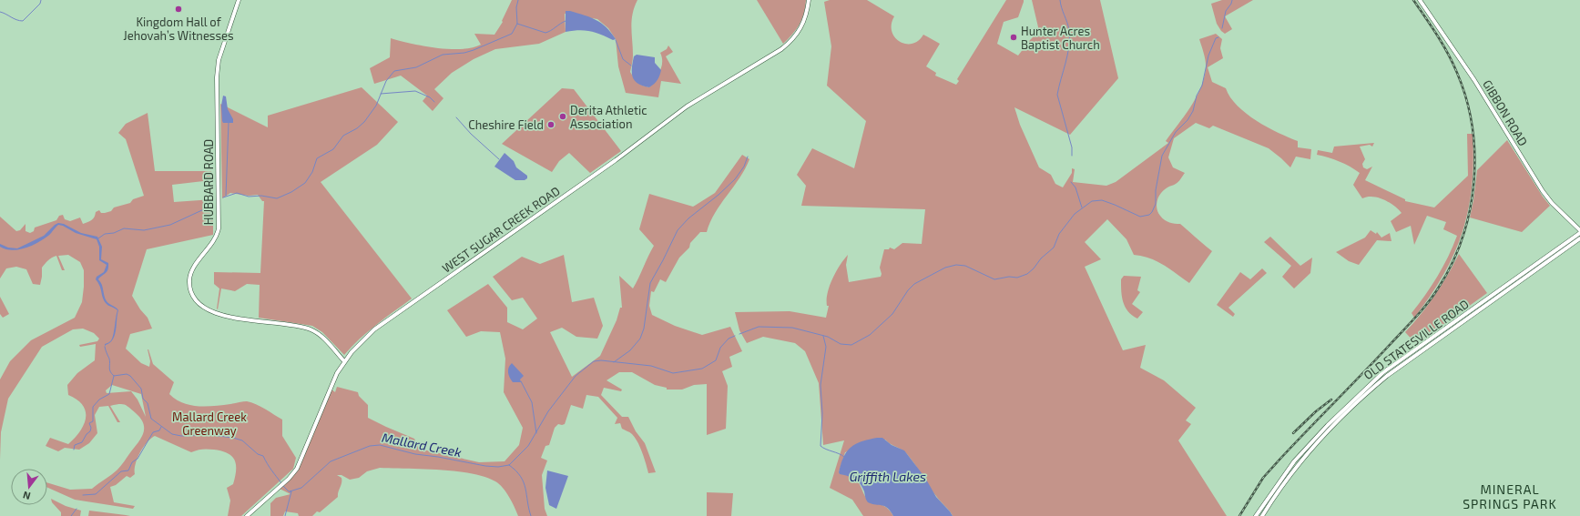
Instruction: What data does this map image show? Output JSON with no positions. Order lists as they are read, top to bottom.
{
  "streets": {
    "main road": [
      "GIBBON ROAD",
      "HUBBARD ROAD",
      "WEST SUGAR CREEK ROAD",
      "OLD STATESVILLE ROAD"
    ]
  },
  "crossings": [
    ["GIBBON ROAD", "OLD STATESVILLE ROAD"],
    ["HUBBARD ROAD", "WEST SUGAR CREEK ROAD"]
  ],
  "districts": ["MINERAL SPRINGS PARK"],
  "water": ["Mallard Creek", "Griffith Lakes"],
  "parks": ["Mallard Creek Greenway"],
  "places": [
    "Kingdom Hall of Jehovah’s Witnesses",
    "Hunter Acres Baptist Church",
    "Derita Athletic Association",
    "Cheshire Field"
  ],
  "north": "bottom"
}
